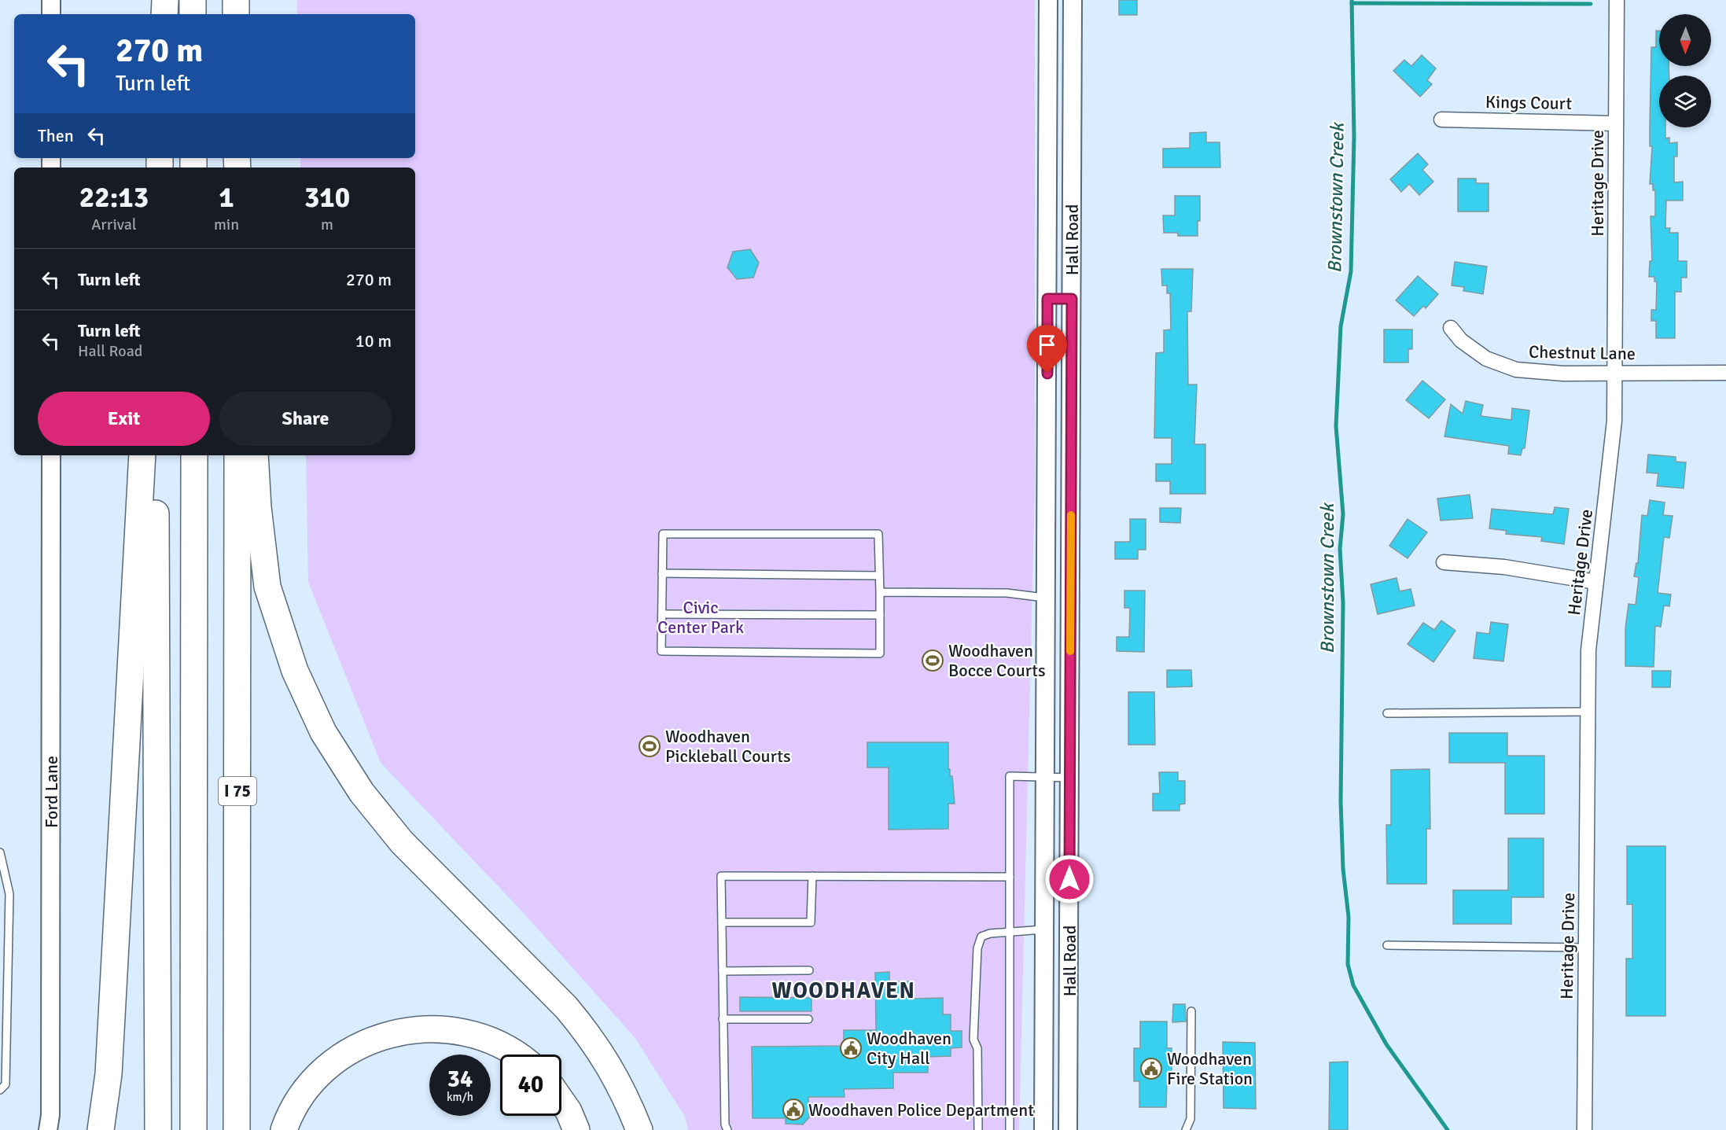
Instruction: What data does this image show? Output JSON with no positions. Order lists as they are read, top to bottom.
{
  "streets": {
    "highway": ["I 75"],
    "street": [
      "Kings Court",
      "Heritage Drive",
      "Hall Road",
      "Chestnut Lane",
      "Ford Lane"
    ]
  },
  "crossings": [
    ["Kings Court", "Heritage Drive"],
    ["Heritage Drive", "Chestnut Lane"]
  ],
  "districts": ["WOODHAVEN"],
  "water": ["Brownstown Creek"],
  "parks": ["Civic Center Park"],
  "places": {
    "sports": ["Woodhaven Bocce Courts", "Woodhaven Pickleball Courts"],
    "public building": ["Woodhaven City Hall", "Woodhaven Fire Station", "Woodhaven Police Department"]
  },
  "north": "bottom",
  "page": {
    "turn": ["270 m", "Turn left"],
    "then": "Then",
    "eta": [
      "22:13",
      "Arrival",
      "1",
      "min",
      "310",
      "m"
    ],
    "list": [
      {
        "name": "Turn left",
        "value": "270 m"
      },
      {
        "name": "Turn left",
        "note": "Hall Road",
        "value": "10 m"
      }
    ],
    "buttons": ["Exit", "Share"],
    "speed": "34 km/h",
    "limit": "40"
  }
}
